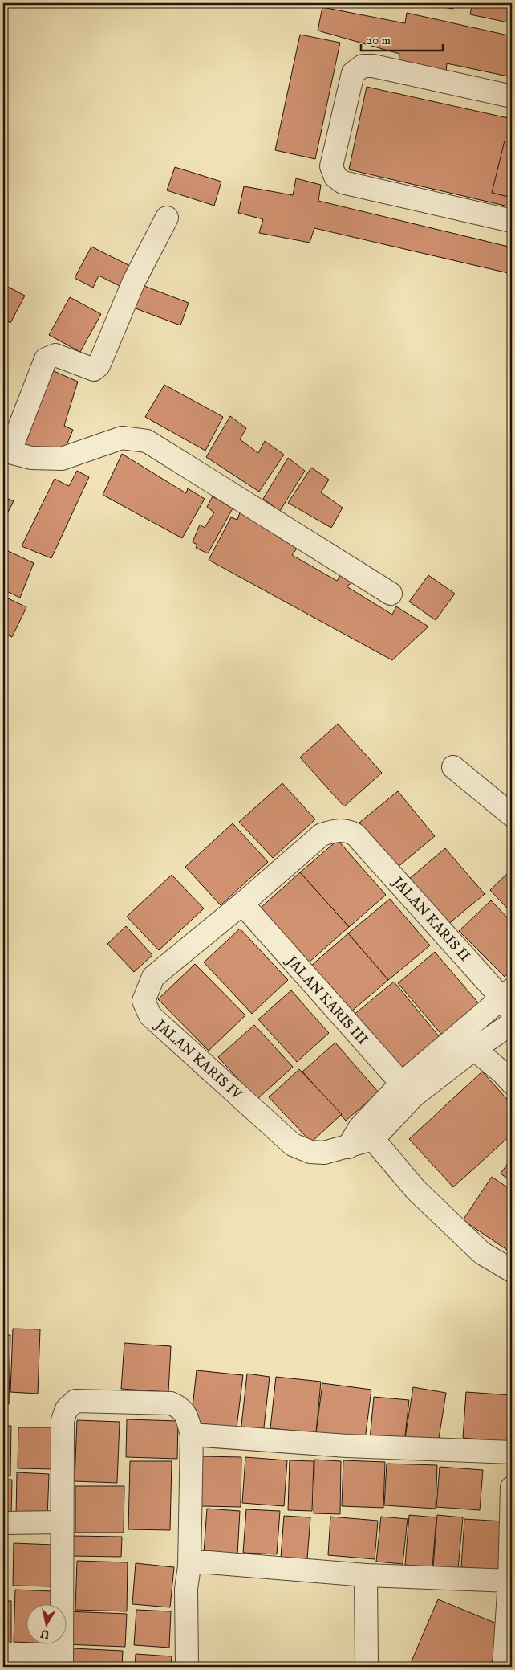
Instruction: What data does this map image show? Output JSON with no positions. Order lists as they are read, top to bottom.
{
  "streets": {
    "street": ["JALAN KARIS II", "JALAN KARIS III", "JALAN KARIS IV"]
  },
  "crossings": [
    ["JALAN KARIS II", "JALAN KARIS IV"],
    ["JALAN KARIS III", "JALAN KARIS IV"]
  ],
  "scale_bar": "20 m",
  "north": "bottom"
}
